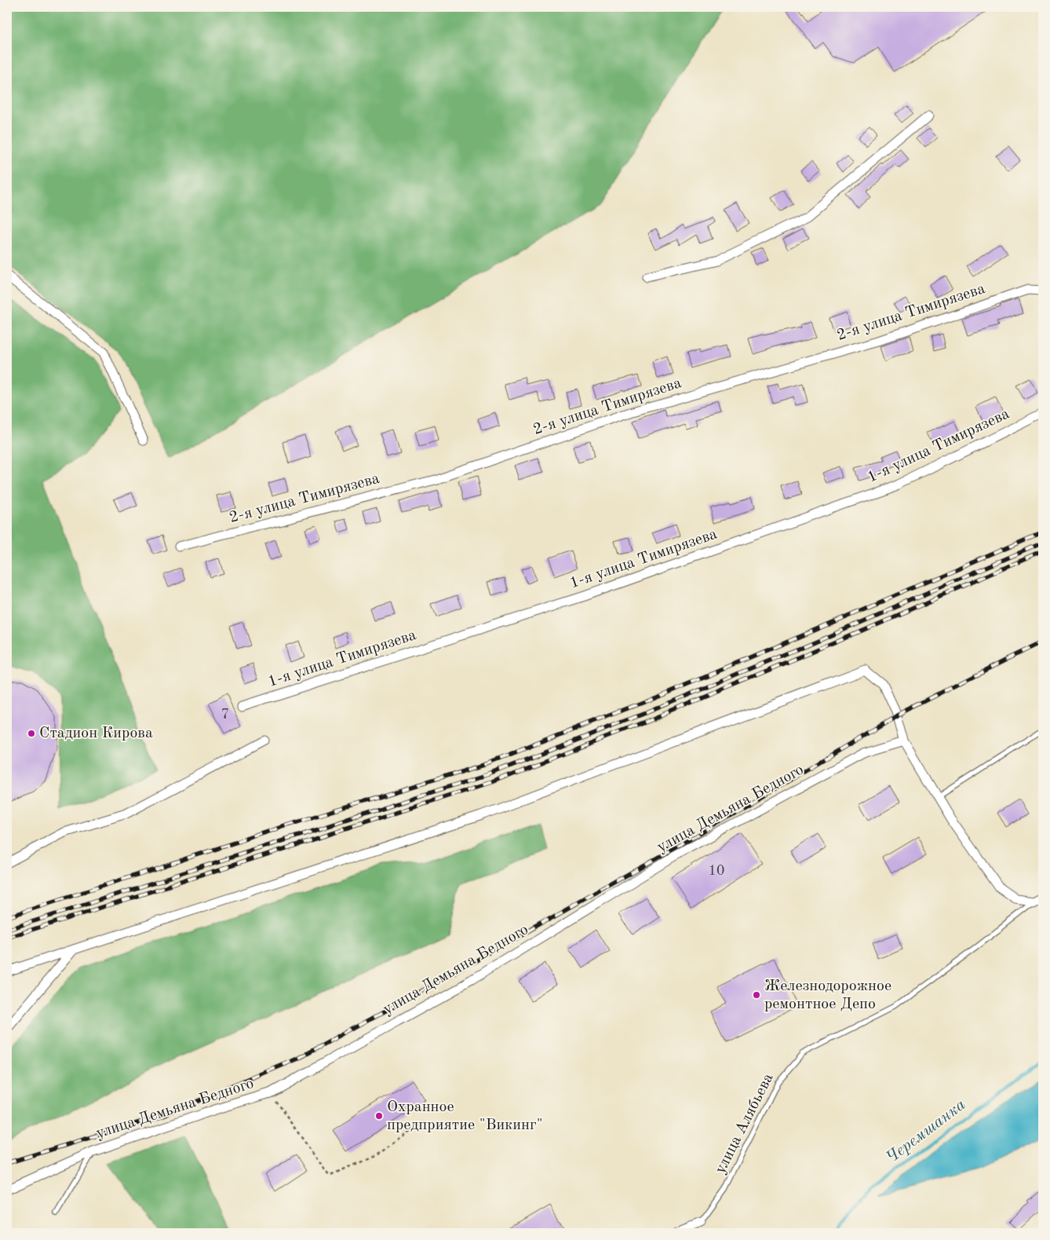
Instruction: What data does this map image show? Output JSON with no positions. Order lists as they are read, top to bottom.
{
  "streets": {
    "street": ["2-я улица Тимирязева", "1-я улица Тимирязева", "улица Демьяна Бедного"],
    "lane": ["улица Алябьева"]
  },
  "water": ["Черемшанка"],
  "places": ["Стадион Кирова", "Железнодорожное ремонтное Депо", "Охранное предприятие \"Викинг\""],
  "house_numbers": ["7", "10"]
}
